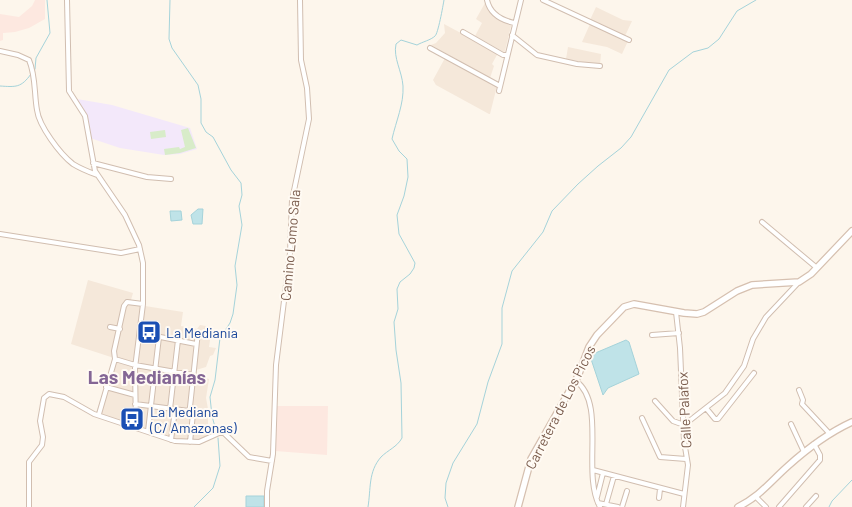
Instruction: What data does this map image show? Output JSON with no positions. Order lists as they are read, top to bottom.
{
  "streets": {
    "main road": ["Carretera de Los Picos"],
    "street": ["Camino Lomo Sala", "Calle Palafox"]
  },
  "crossings": [
    ["Carretera de Los Picos", "Calle Palafox"]
  ],
  "districts": ["Las Medianías"],
  "places": {
    "bus stop": ["La Mediania", "La Mediana (C/ Amazonas)"]
  }
}
